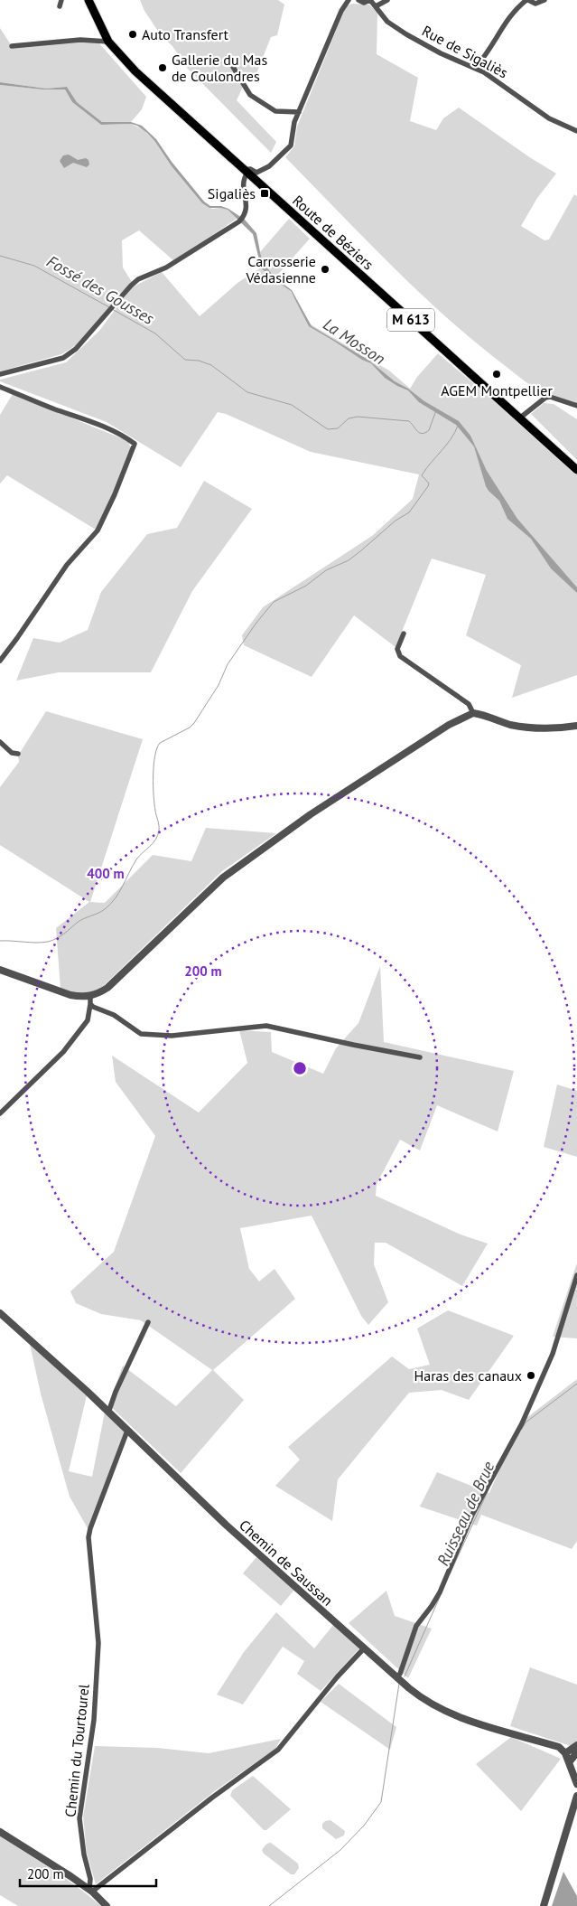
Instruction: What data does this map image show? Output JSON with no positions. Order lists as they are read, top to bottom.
{
  "streets": {
    "main road": ["Route de Béziers", "M 613"],
    "street": ["Rue de Sigaliès", "Chemin de Saussan", "Chemin du Tourtourel"]
  },
  "crossings": [
    ["Rue de Sigaliès", "Route de Béziers"],
    ["Chemin de Saussan", "Chemin du Tourtourel"]
  ],
  "water": ["Fossé des Gousses", "La Mosson", "Ruisseau de Brue"],
  "places": {
    "other": [
      "Auto Transfert",
      "Gallerie du Mas de Coulondres",
      "Carrosserie Védasienne",
      "AGEM Montpellier",
      "Haras des canaux"
    ],
    "transit": ["Sigaliès"]
  },
  "scale_bar": "200 m",
  "rings": ["400 m", "200 m"]
}
